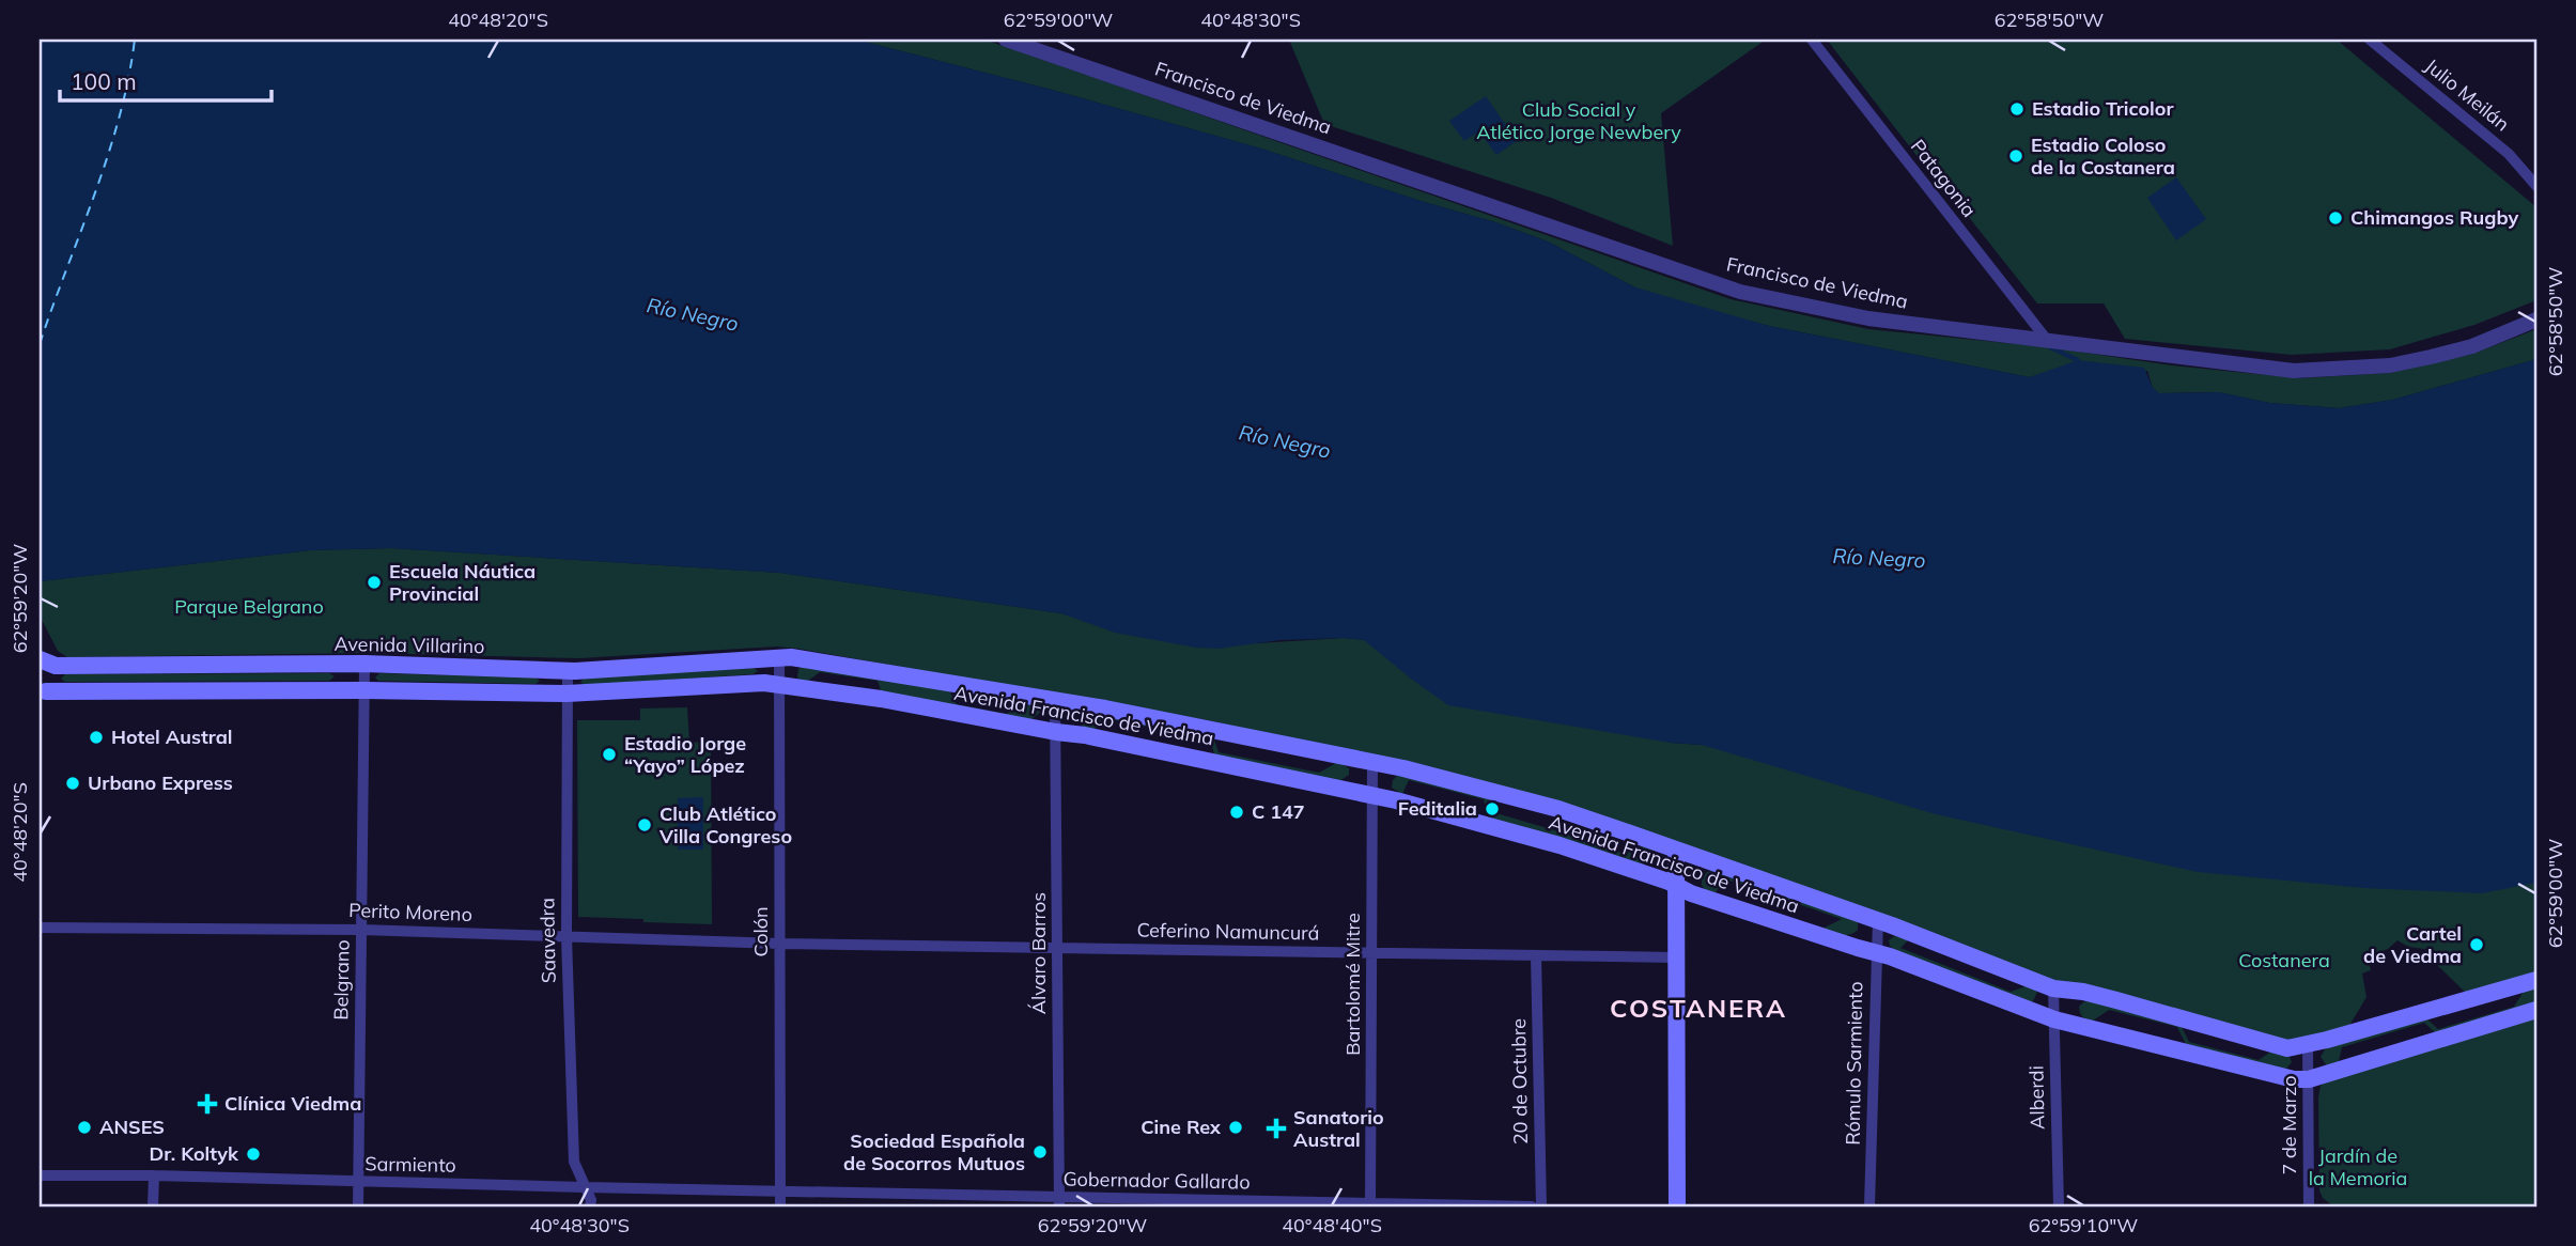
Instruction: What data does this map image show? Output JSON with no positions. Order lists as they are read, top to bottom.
{
  "streets": {
    "main road": ["Avenida Villarino", "Avenida Francisco de Viedma"],
    "street": [
      "Julio Meilán",
      "Francisco de Viedma",
      "Patagonia",
      "Perito Moreno",
      "Colón",
      "Ceferino Namuncurá",
      "Saavedra",
      "Álvaro Barros",
      "Belgrano",
      "Bartolomé Mitre",
      "Rómulo Sarmiento",
      "20 de Octubre",
      "Alberdi",
      "7 de Marzo",
      "Sarmiento",
      "Gobernador Gallardo"
    ]
  },
  "crossings": [
    ["Francisco de Viedma", "Patagonia"],
    ["Avenida Villarino", "Avenida Francisco de Viedma"],
    ["Avenida Villarino", "Colón"],
    ["Avenida Villarino", "Saavedra"],
    ["Avenida Villarino", "Belgrano"],
    ["Avenida Francisco de Viedma", "Colón"],
    ["Avenida Francisco de Viedma", "Álvaro Barros"],
    ["Avenida Francisco de Viedma", "Bartolomé Mitre"],
    ["Avenida Francisco de Viedma", "Rómulo Sarmiento"],
    ["Avenida Francisco de Viedma", "Alberdi"],
    ["Avenida Francisco de Viedma", "7 de Marzo"],
    ["Perito Moreno", "Colón"],
    ["Perito Moreno", "Ceferino Namuncurá"],
    ["Perito Moreno", "Saavedra"],
    ["Perito Moreno", "Belgrano"],
    ["Colón", "Ceferino Namuncurá"],
    ["Colón", "Sarmiento"],
    ["Colón", "Gobernador Gallardo"],
    ["Ceferino Namuncurá", "Álvaro Barros"],
    ["Ceferino Namuncurá", "Bartolomé Mitre"],
    ["Ceferino Namuncurá", "20 de Octubre"],
    ["Saavedra", "Sarmiento"],
    ["Álvaro Barros", "Gobernador Gallardo"],
    ["Belgrano", "Sarmiento"],
    ["Bartolomé Mitre", "Gobernador Gallardo"],
    ["Sarmiento", "Gobernador Gallardo"]
  ],
  "districts": ["COSTANERA"],
  "water": ["Río Negro"],
  "parks": [
    "Club Social y Atlético Jorge Newbery",
    "Parque Belgrano",
    "Costanera",
    "Jardín de la Memoria"
  ],
  "places": {
    "other": [
      "Estadio Tricolor",
      "Estadio Coloso de la Costanera",
      "Chimangos Rugby",
      "Escuela Náutica Provincial",
      "Hotel Austral",
      "Estadio Jorge “Yayo” López",
      "Urbano Express",
      "Feditalia",
      "C 147",
      "Club Atlético Villa Congreso",
      "Cartel de Viedma",
      "ANSES",
      "Cine Rex",
      "Sociedad Española de Socorros Mutuos",
      "Dr. Koltyk"
    ],
    "health": ["Clínica Viedma", "Sanatorio Austral"]
  },
  "scale_bar": "100 m",
  "coordinates": [
    "40°48'20\"S",
    "62°59'00\"W",
    "40°48'30\"S",
    "62°58'50\"W",
    "62°59'20\"W",
    "40°48'40\"S",
    "62°59'10\"W"
  ]
}
